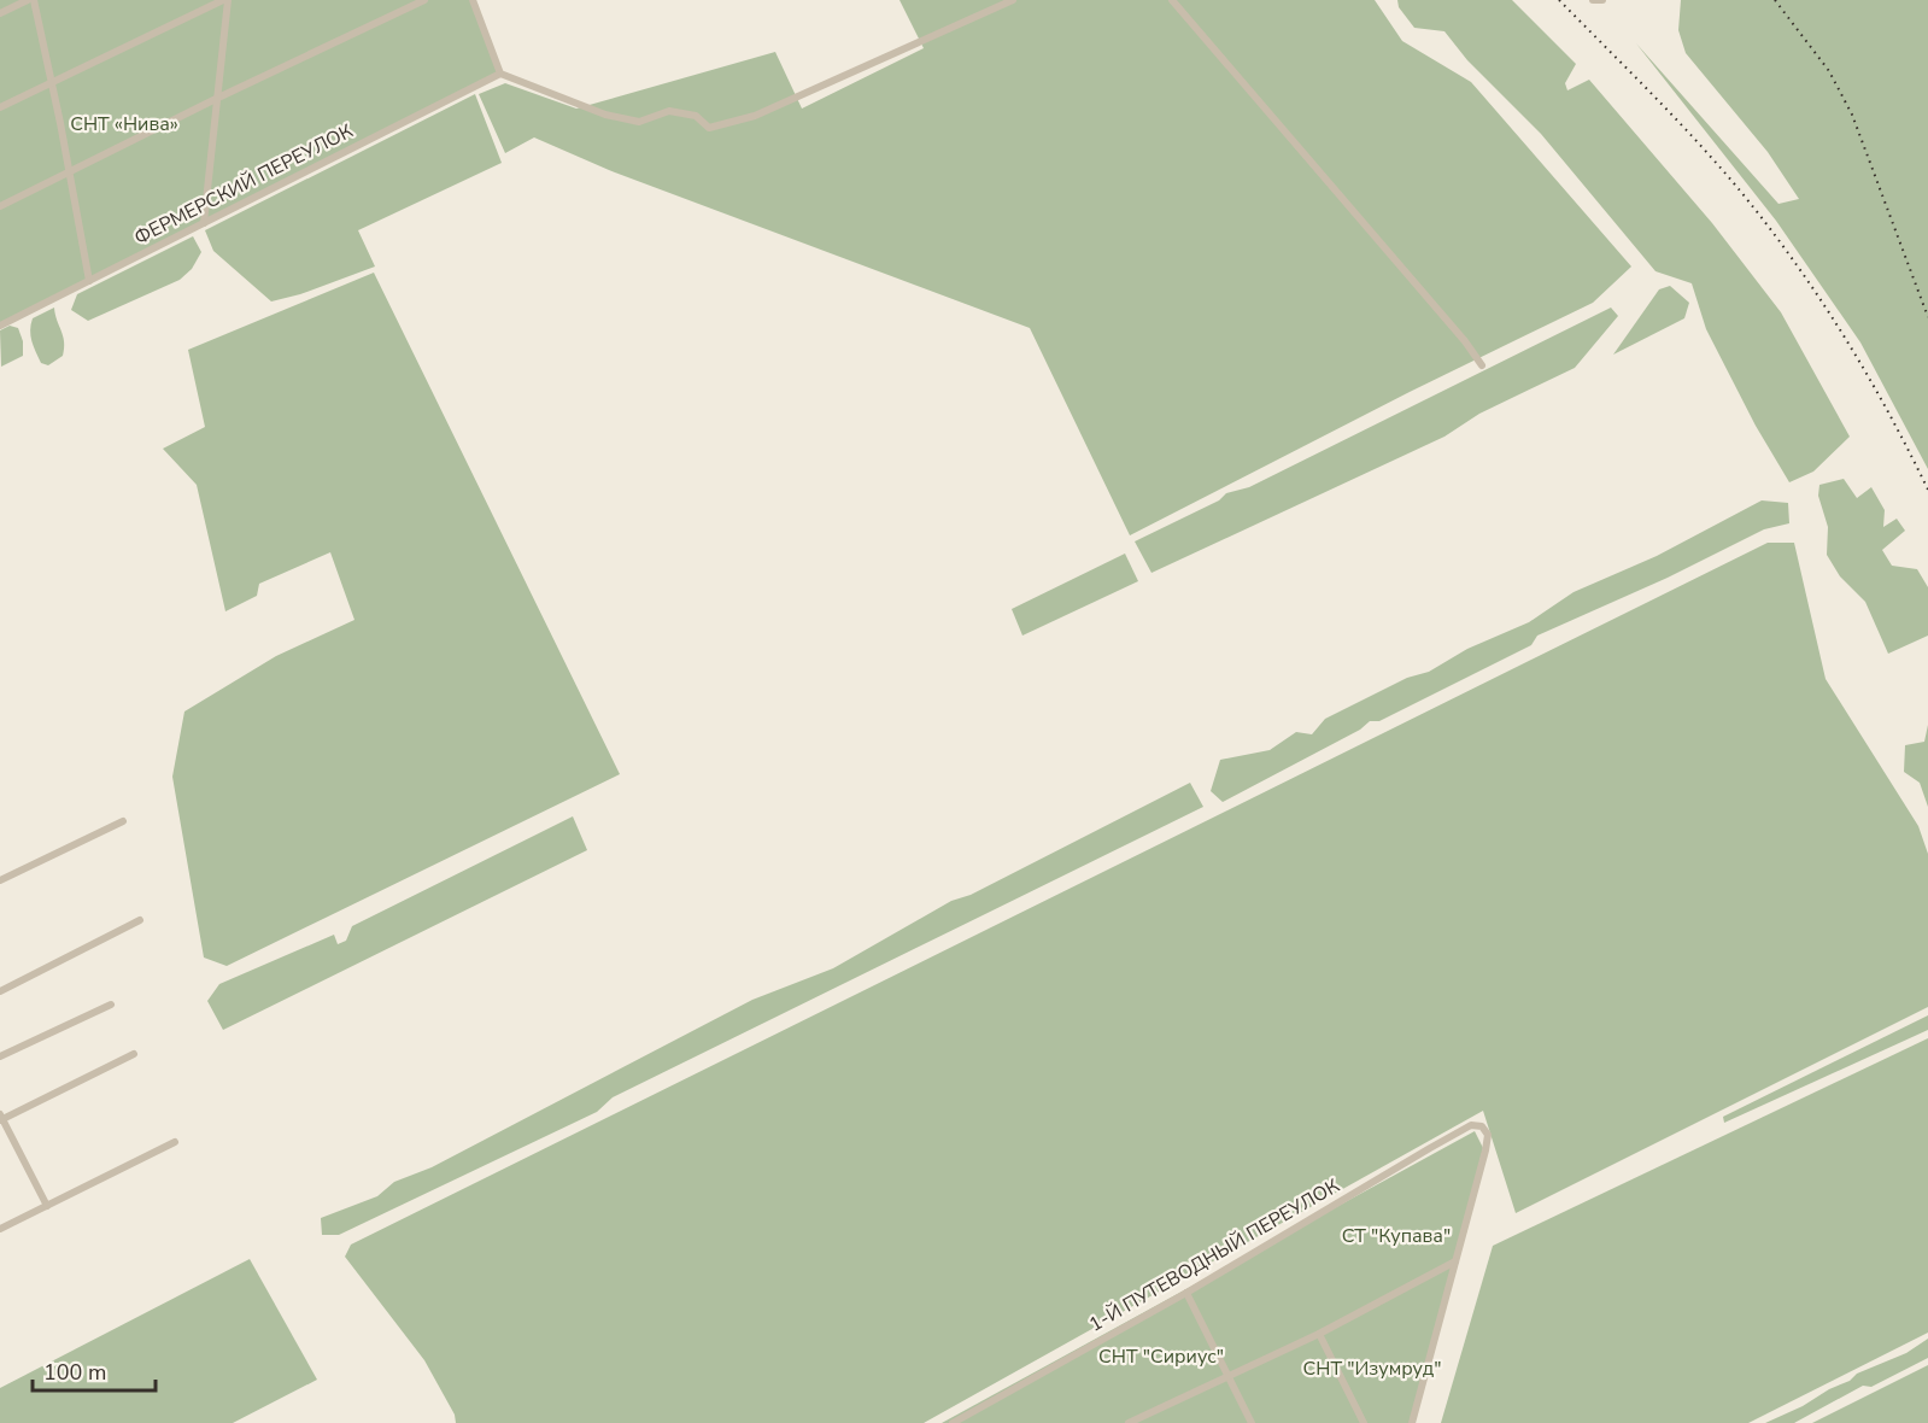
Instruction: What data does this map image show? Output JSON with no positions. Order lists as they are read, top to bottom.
{
  "streets": {
    "street": ["ФЕРМЕРСКИЙ ПЕРЕУЛОК", "1-Й ПУТЕВОДНЫЙ ПЕРЕУЛОК"]
  },
  "parks": [
    "СНТ «Нива»",
    "СТ \"Купава\"",
    "СНТ \"Сириус\"",
    "СНТ \"Изумруд\""
  ],
  "scale_bar": "100 m"
}
